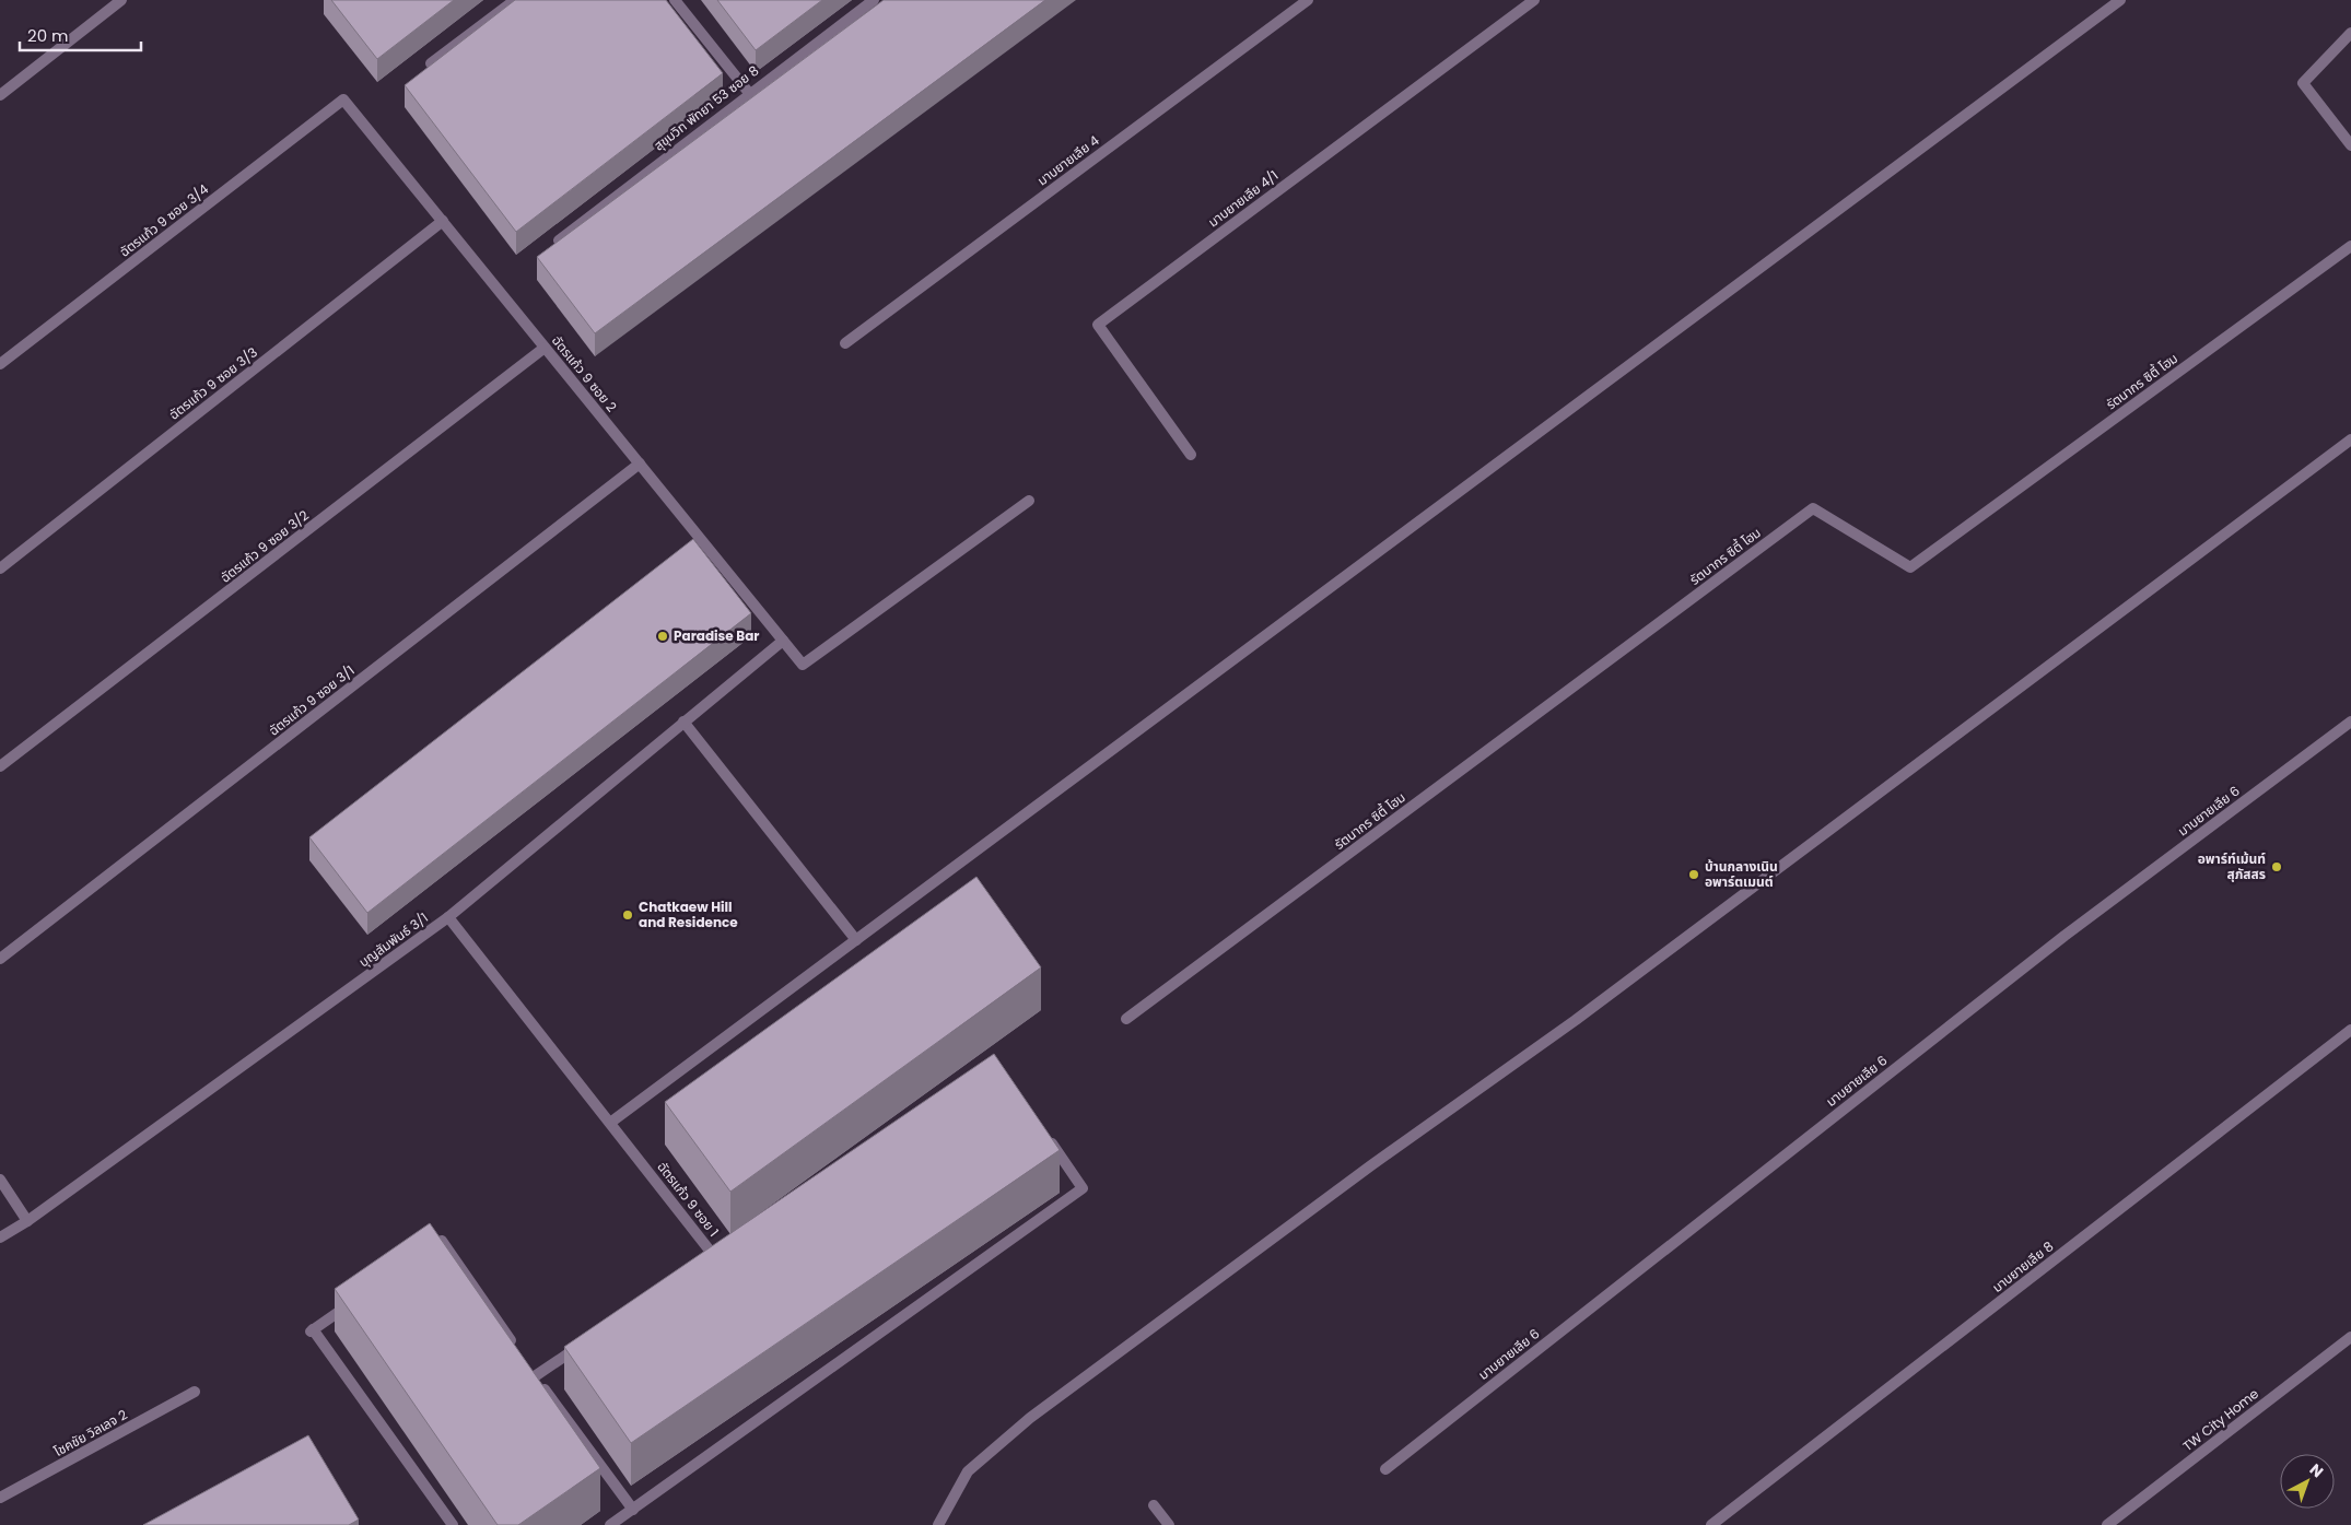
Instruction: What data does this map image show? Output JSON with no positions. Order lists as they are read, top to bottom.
{
  "streets": {
    "street": [
      "สุขุมวิท พัทยา 53 ซอย 8",
      "มาบยายเลีย 4",
      "มาบยายเลีย 4/1",
      "ฉัตรแก้ว 9 ซอย 3/4",
      "ฉัตรแก้ว 9 ซอย 2",
      "รัตนากร ซิตี้ โฮม",
      "ฉัตรแก้ว 9 ซอย 3/3",
      "ฉัตรแก้ว 9 ซอย 3/2",
      "ฉัตรแก้ว 9 ซอย 3/1",
      "มาบยายเลีย 6",
      "บุญสัมพันธ์ 3/1",
      "ฉัตรแก้ว 9 ซอย 1",
      "มาบยายเลีย 8",
      "TW City Home",
      "โชคชัย วิลเลจ 2"
    ]
  },
  "crossings": [
    ["ฉัตรแก้ว 9 ซอย 3/4", "ฉัตรแก้ว 9 ซอย 2"],
    ["ฉัตรแก้ว 9 ซอย 2", "ฉัตรแก้ว 9 ซอย 3/3"],
    ["ฉัตรแก้ว 9 ซอย 2", "ฉัตรแก้ว 9 ซอย 3/2"],
    ["ฉัตรแก้ว 9 ซอย 2", "ฉัตรแก้ว 9 ซอย 3/1"],
    ["ฉัตรแก้ว 9 ซอย 2", "บุญสัมพันธ์ 3/1"],
    ["บุญสัมพันธ์ 3/1", "ฉัตรแก้ว 9 ซอย 1"]
  ],
  "places": [
    "Paradise Bar",
    "อพาร์ท์เม้นท์ สุภัสสร",
    "บ้านกลางเนิน อพาร์ตเมนต์",
    "Chatkaew Hill and Residence"
  ],
  "scale_bar": "20 m",
  "north": "top right"
}
